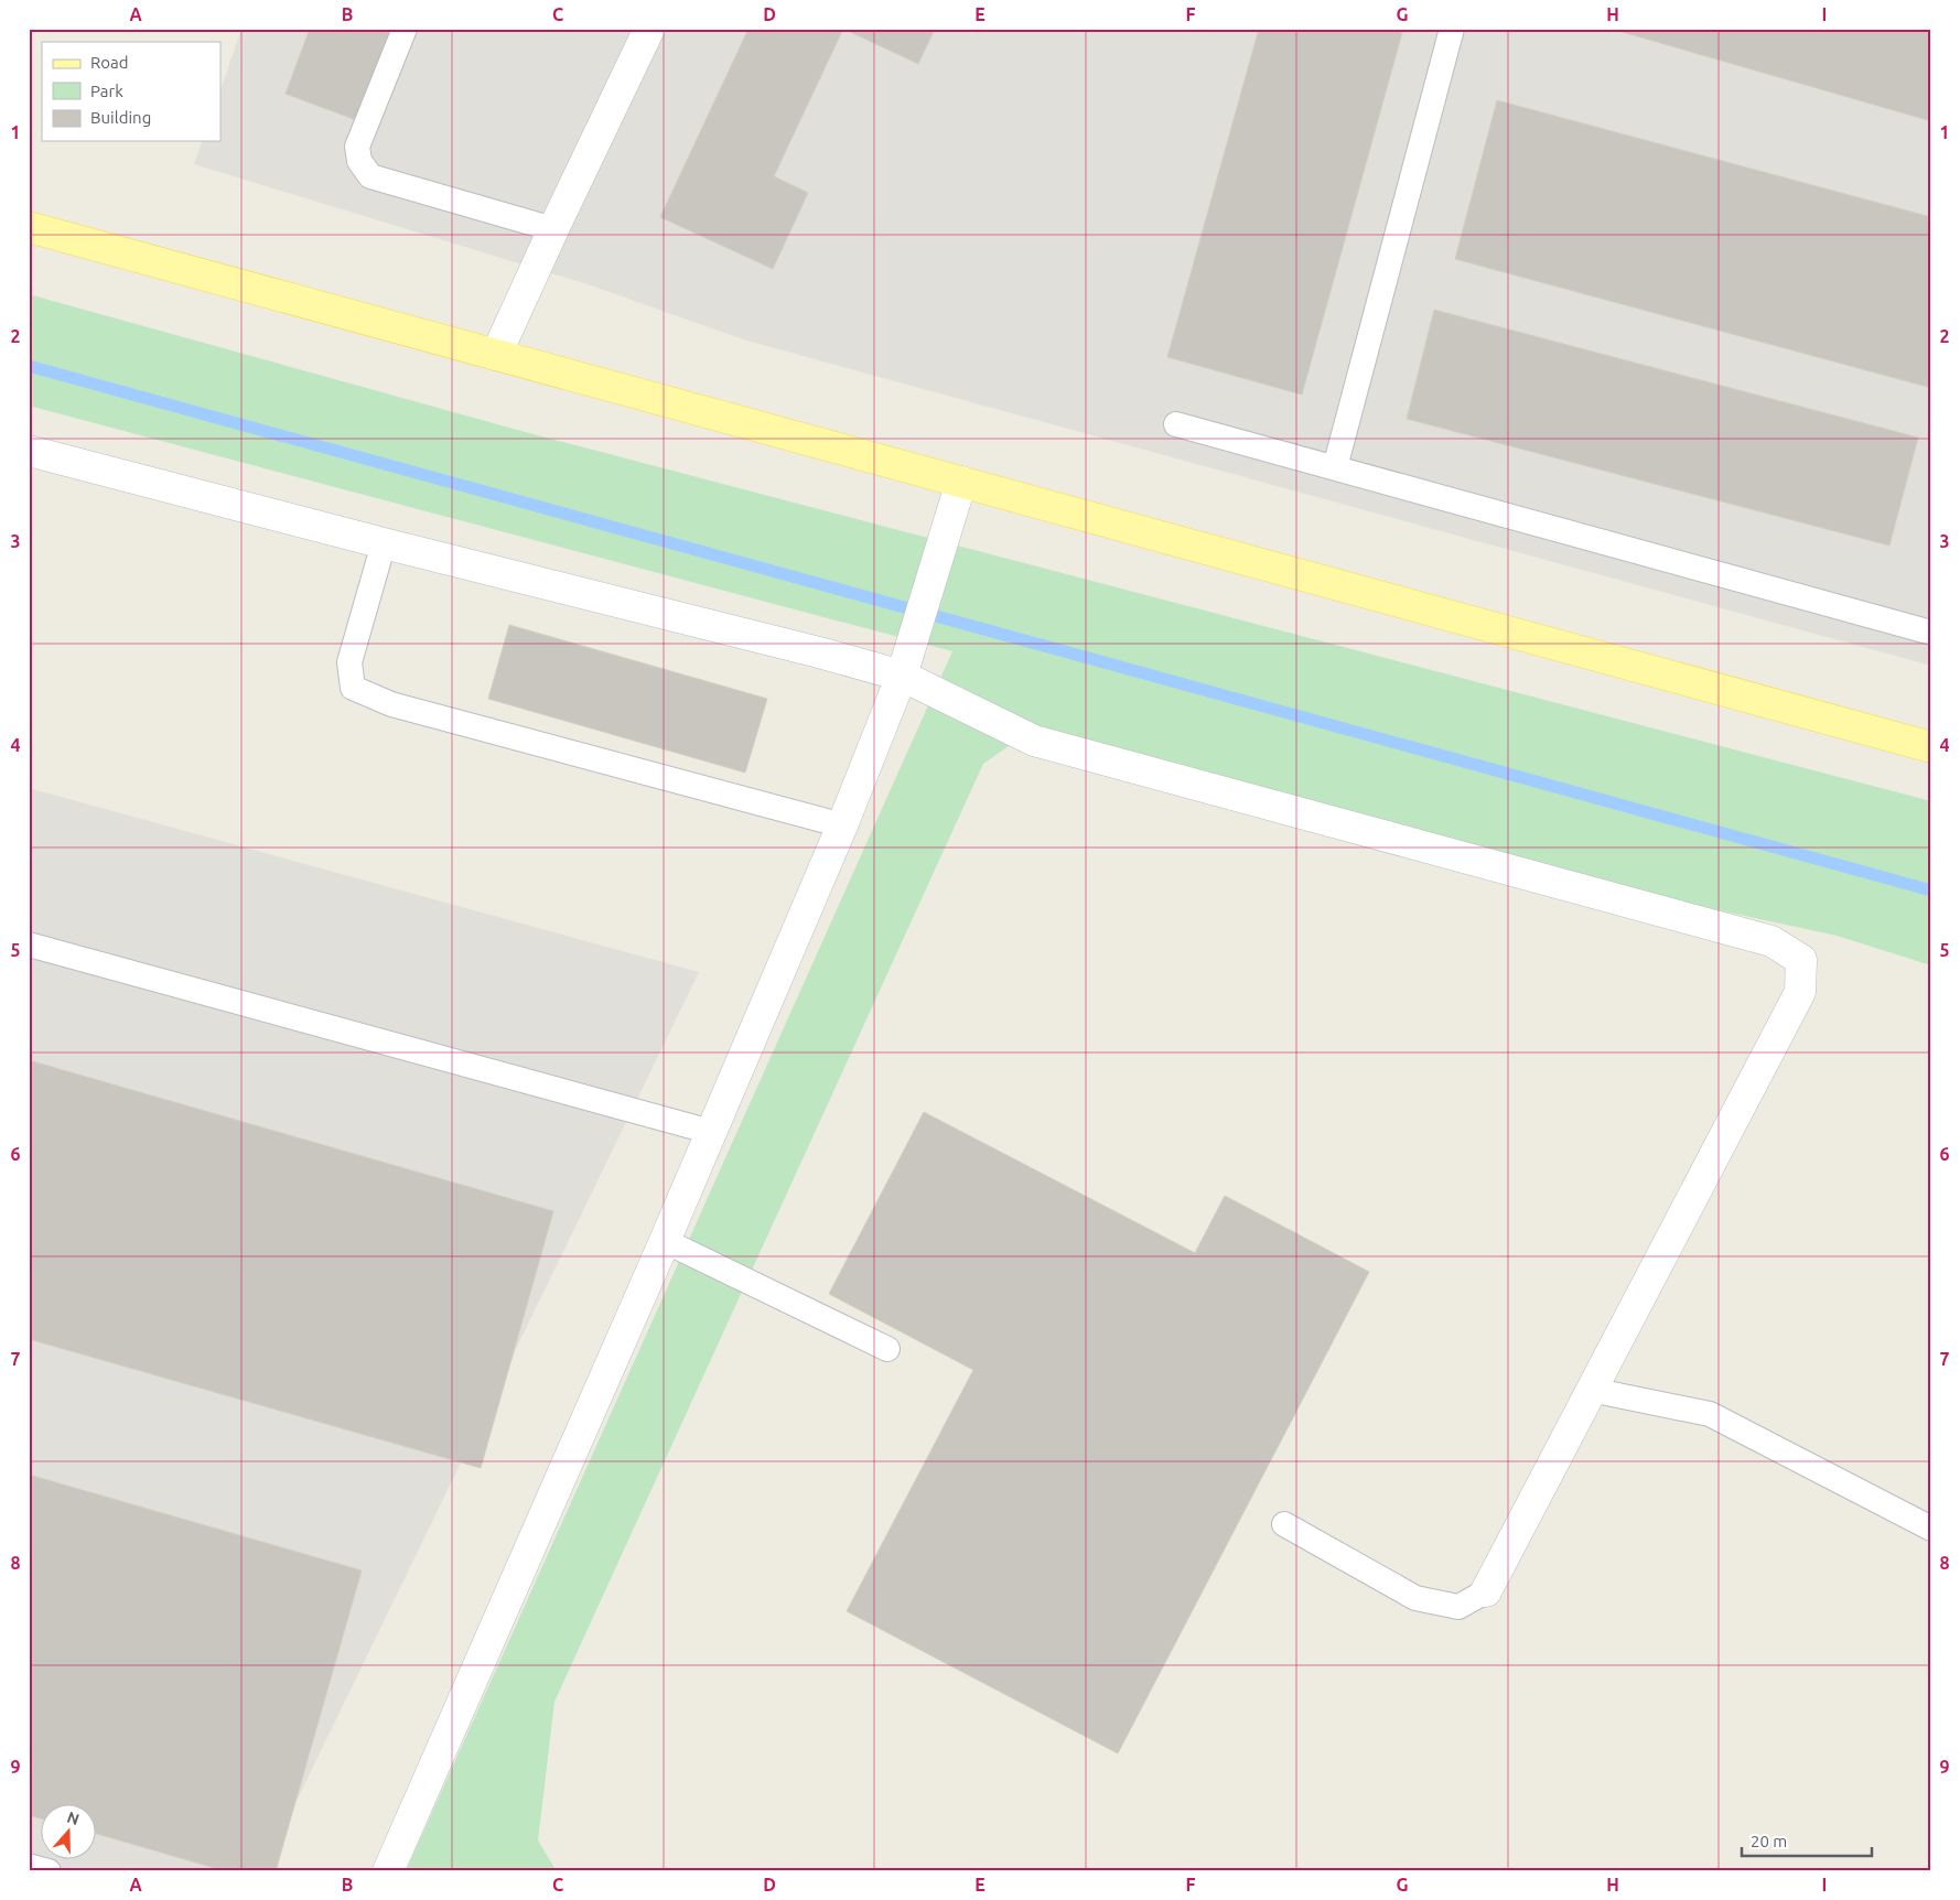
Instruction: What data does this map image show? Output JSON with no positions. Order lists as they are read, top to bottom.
{
  "legend": ["Road", "Park", "Building"],
  "scale_bar": "20 m",
  "north": "top",
  "grid": {
    "columns": [
      "A",
      "B",
      "C",
      "D",
      "E",
      "F",
      "G",
      "H",
      "I"
    ],
    "rows": [
      "1",
      "2",
      "3",
      "4",
      "5",
      "6",
      "7",
      "8",
      "9"
    ]
  }
}
